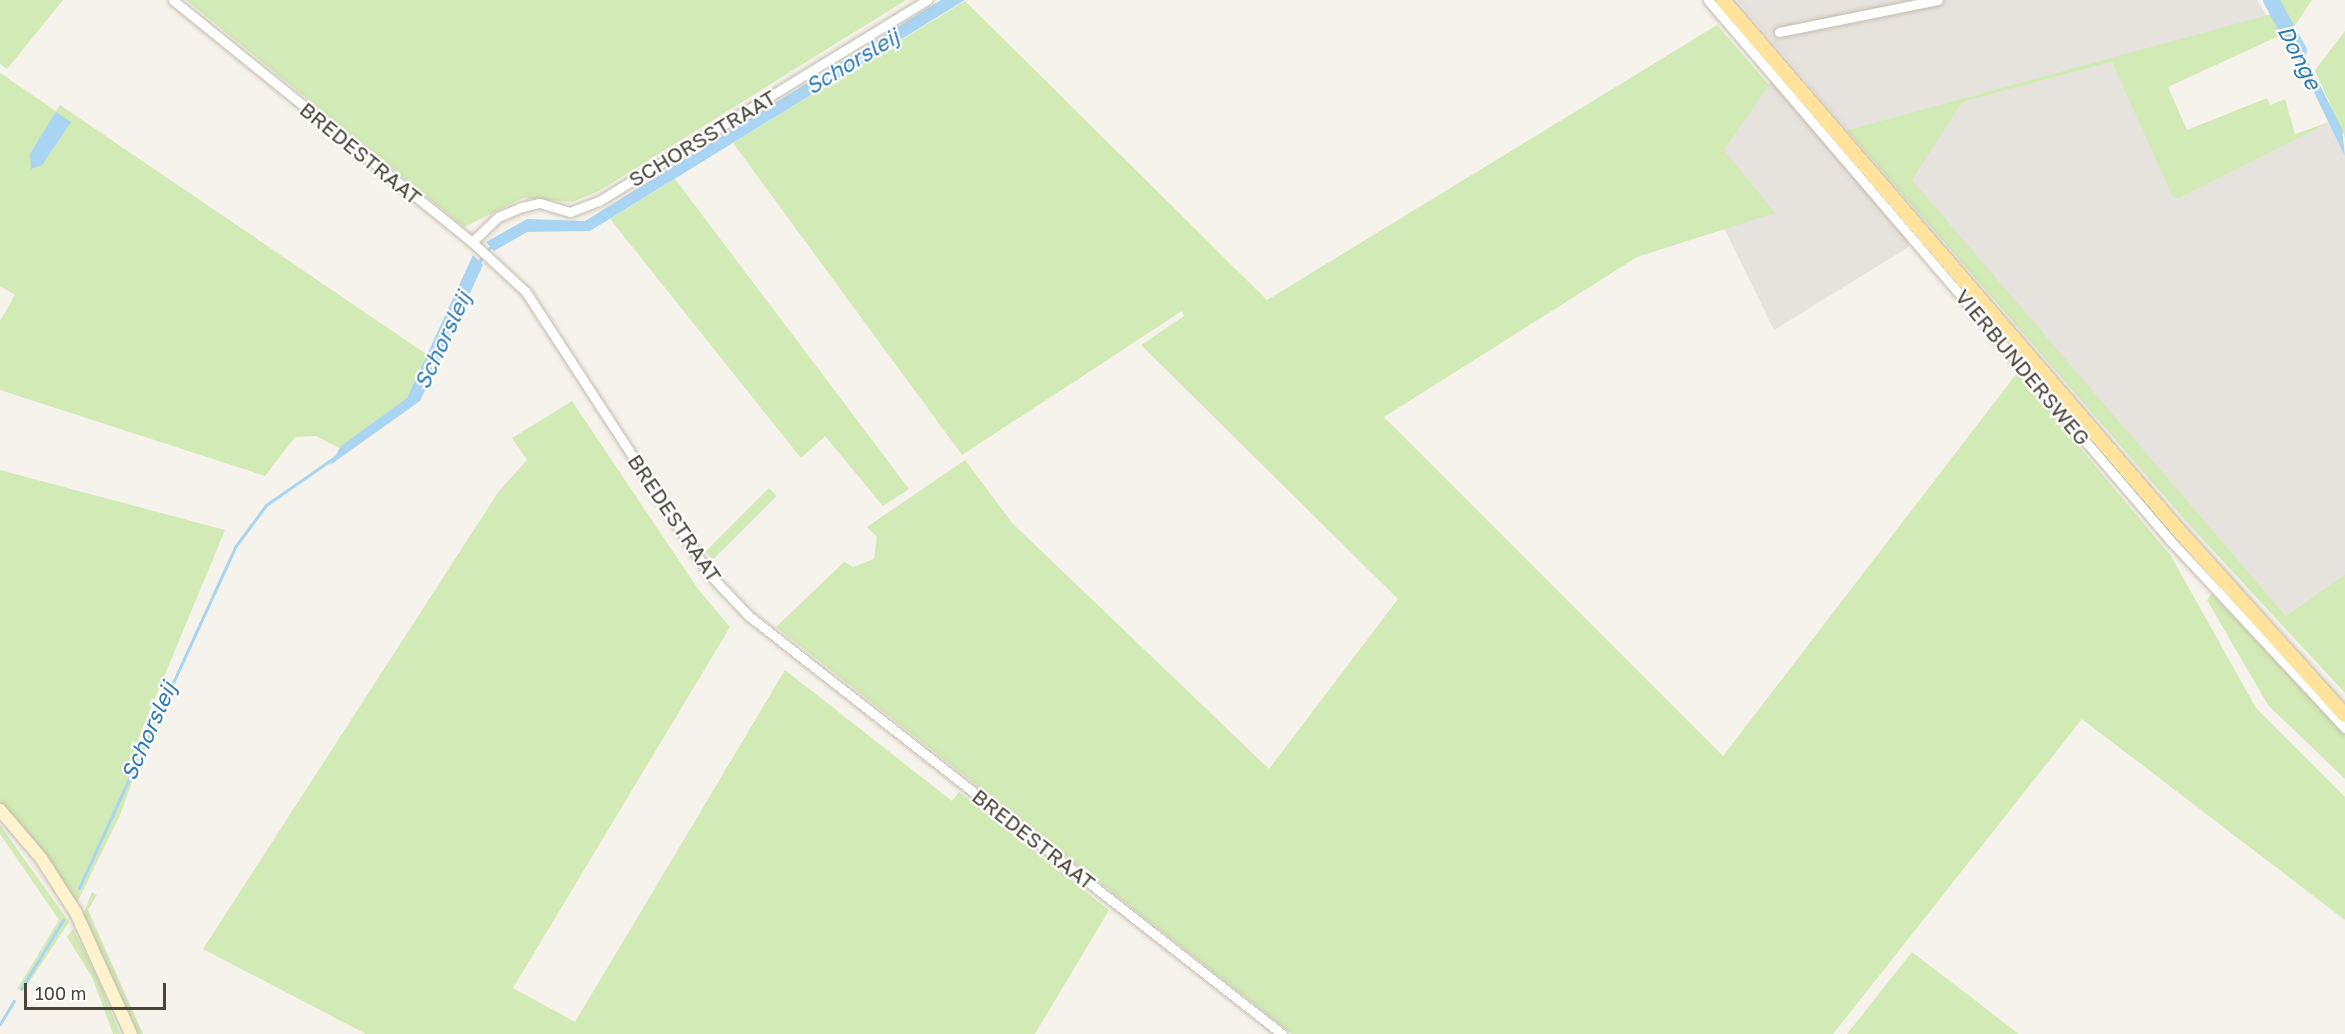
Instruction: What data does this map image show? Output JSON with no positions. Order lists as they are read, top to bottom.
{
  "streets": {
    "main road": ["VIERBUNDERSWEG"],
    "street": ["SCHORSSTRAAT", "BREDESTRAAT"]
  },
  "crossings": [
    ["SCHORSSTRAAT", "BREDESTRAAT"]
  ],
  "water": ["Donge", "Schorsleij"],
  "scale_bar": "100 m"
}
